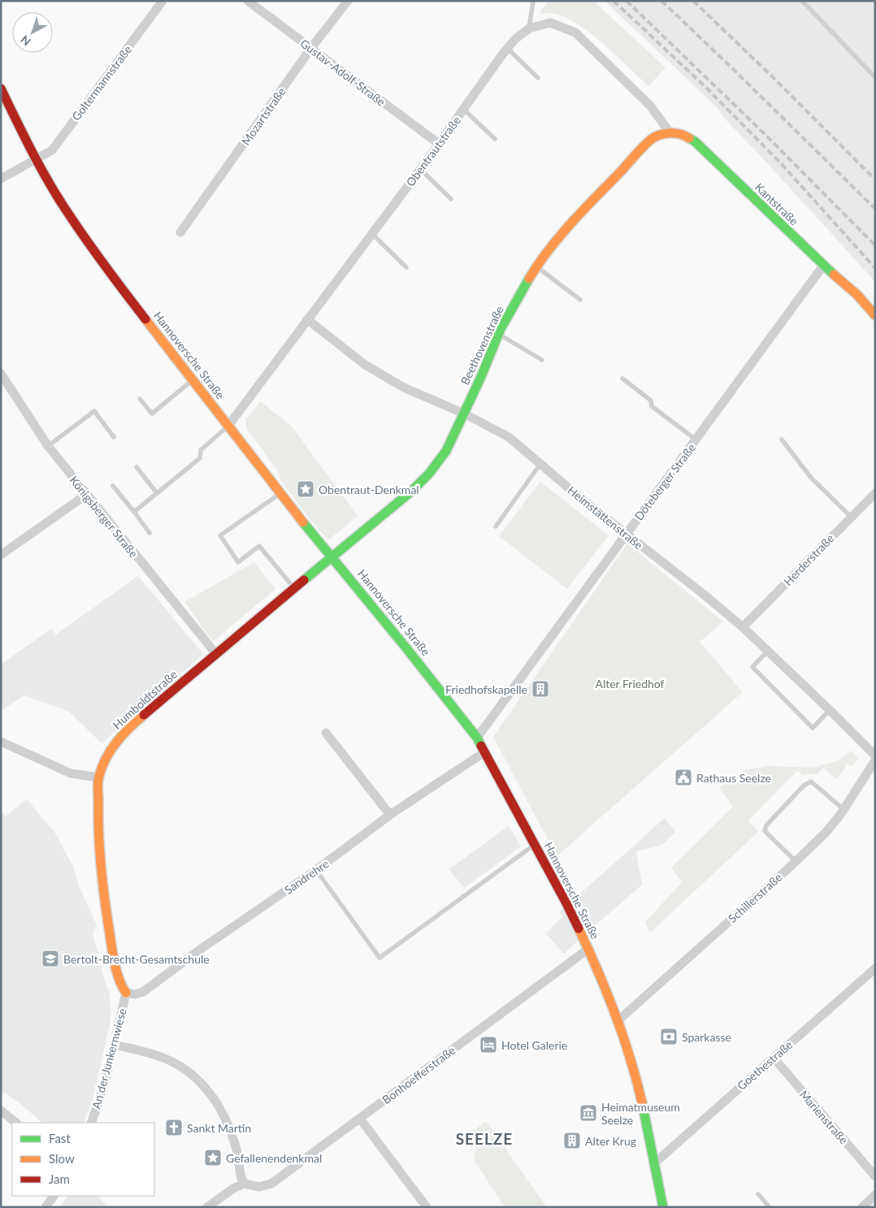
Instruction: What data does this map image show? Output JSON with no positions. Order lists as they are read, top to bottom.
{
  "streets": {
    "street": [
      "Gustav-Adolf-Straße",
      "Goltermannstraße",
      "Mozartstraße",
      "Obentrautstraße",
      "Kantstraße",
      "Beethovenstraße",
      "Hannoversche Straße",
      "Döteberger Straße",
      "Königsberger Straße",
      "Heimstättenstraße",
      "Herderstraße",
      "Humboldtstraße",
      "Sandrehre",
      "Schillerstraße",
      "An der Junkernwiese",
      "Goethestraße",
      "Bonhoefferstraße",
      "Marienstraße"
    ]
  },
  "crossings": [
    ["Gustav-Adolf-Straße", "Mozartstraße"],
    ["Gustav-Adolf-Straße", "Obentrautstraße"],
    ["Goltermannstraße", "Hannoversche Straße"],
    ["Obentrautstraße", "Kantstraße"],
    ["Obentrautstraße", "Beethovenstraße"],
    ["Obentrautstraße", "Hannoversche Straße"],
    ["Obentrautstraße", "Heimstättenstraße"],
    ["Kantstraße", "Beethovenstraße"],
    ["Kantstraße", "Döteberger Straße"],
    ["Beethovenstraße", "Hannoversche Straße"],
    ["Beethovenstraße", "Heimstättenstraße"],
    ["Beethovenstraße", "Humboldtstraße"],
    ["Hannoversche Straße", "Döteberger Straße"],
    ["Hannoversche Straße", "Humboldtstraße"],
    ["Hannoversche Straße", "Sandrehre"],
    ["Hannoversche Straße", "Schillerstraße"],
    ["Hannoversche Straße", "Goethestraße"],
    ["Hannoversche Straße", "Bonhoefferstraße"],
    ["Döteberger Straße", "Heimstättenstraße"],
    ["Königsberger Straße", "Humboldtstraße"],
    ["Heimstättenstraße", "Herderstraße"],
    ["Humboldtstraße", "Sandrehre"],
    ["Humboldtstraße", "An der Junkernwiese"],
    ["Sandrehre", "An der Junkernwiese"],
    ["Goethestraße", "Marienstraße"]
  ],
  "districts": ["SEELZE"],
  "parks": ["Alter Friedhof"],
  "places": {
    "place": ["Obentraut-Denkmal", "Gefallenendenkmal"],
    "building": ["Friedhofskapelle", "Alter Krug"],
    "public building": ["Rathaus Seelze"],
    "school or university": ["Bertolt-Brecht-Gesamtschule"],
    "bank": ["Sparkasse"],
    "hotel": ["Hotel Galerie"],
    "museum": ["Heimatmuseum Seelze"],
    "church": ["Sankt Martin"]
  },
  "legend": ["Fast", "Slow", "Jam"],
  "north": "bottom left"
}
